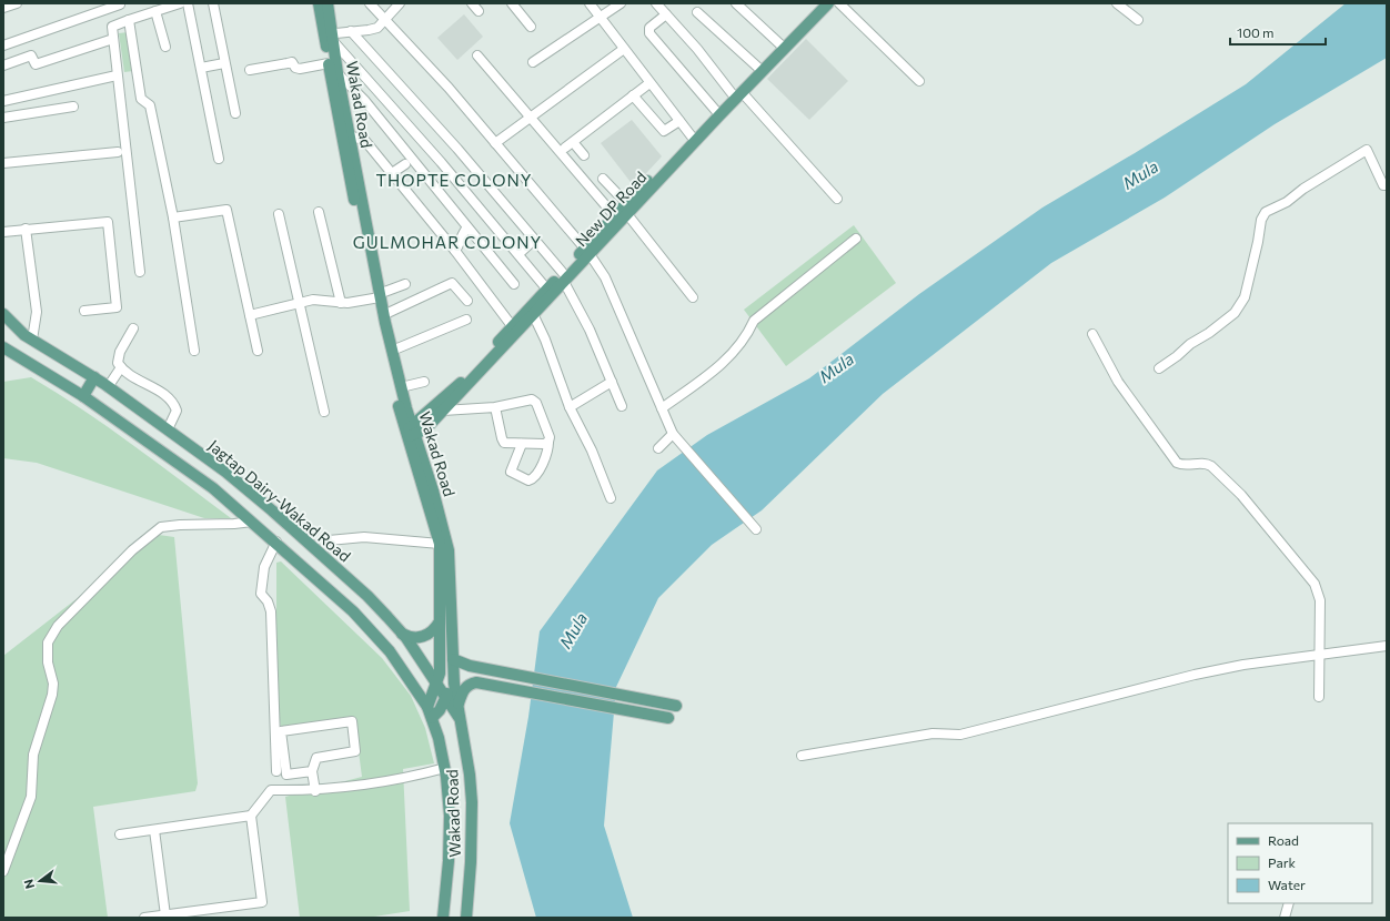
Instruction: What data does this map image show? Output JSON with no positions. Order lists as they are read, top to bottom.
{
  "streets": {
    "main road": ["Wakad Road", "New DP Road", "Jagtap Dairy-Wakad Road"]
  },
  "crossings": [
    ["Wakad Road", "New DP Road"],
    ["Wakad Road", "Jagtap Dairy-Wakad Road"]
  ],
  "districts": ["THOPTE COLONY", "GULMOHAR COLONY"],
  "water": ["Mula"],
  "legend": ["Road", "Park", "Water"],
  "scale_bar": "100 m",
  "north": "left"
}
